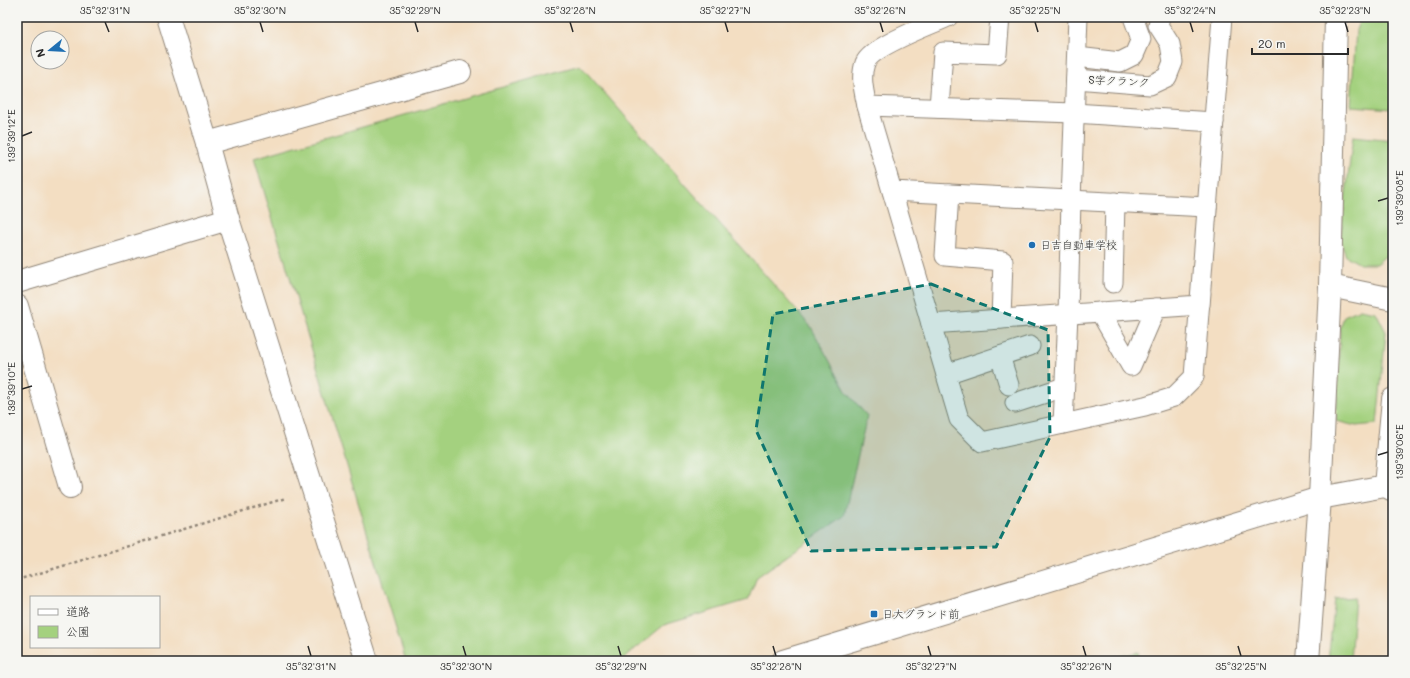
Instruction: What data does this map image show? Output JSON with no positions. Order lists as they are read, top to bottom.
{
  "streets": {
    "lane": ["S字クランク"]
  },
  "places": {
    "other": ["日吉自動車学校"],
    "transit": ["日大グランド前"]
  },
  "legend": ["道路", "公園"],
  "scale_bar": "20 m",
  "north": "left",
  "coordinates": [
    "35°32'31\"N",
    "35°32'30\"N",
    "35°32'29\"N",
    "35°32'28\"N",
    "35°32'27\"N",
    "35°32'26\"N",
    "35°32'25\"N",
    "35°32'24\"N",
    "35°32'23\"N",
    "139°39'12\"E",
    "139°39'08\"E",
    "139°39'10\"E",
    "139°39'06\"E"
  ]
}
